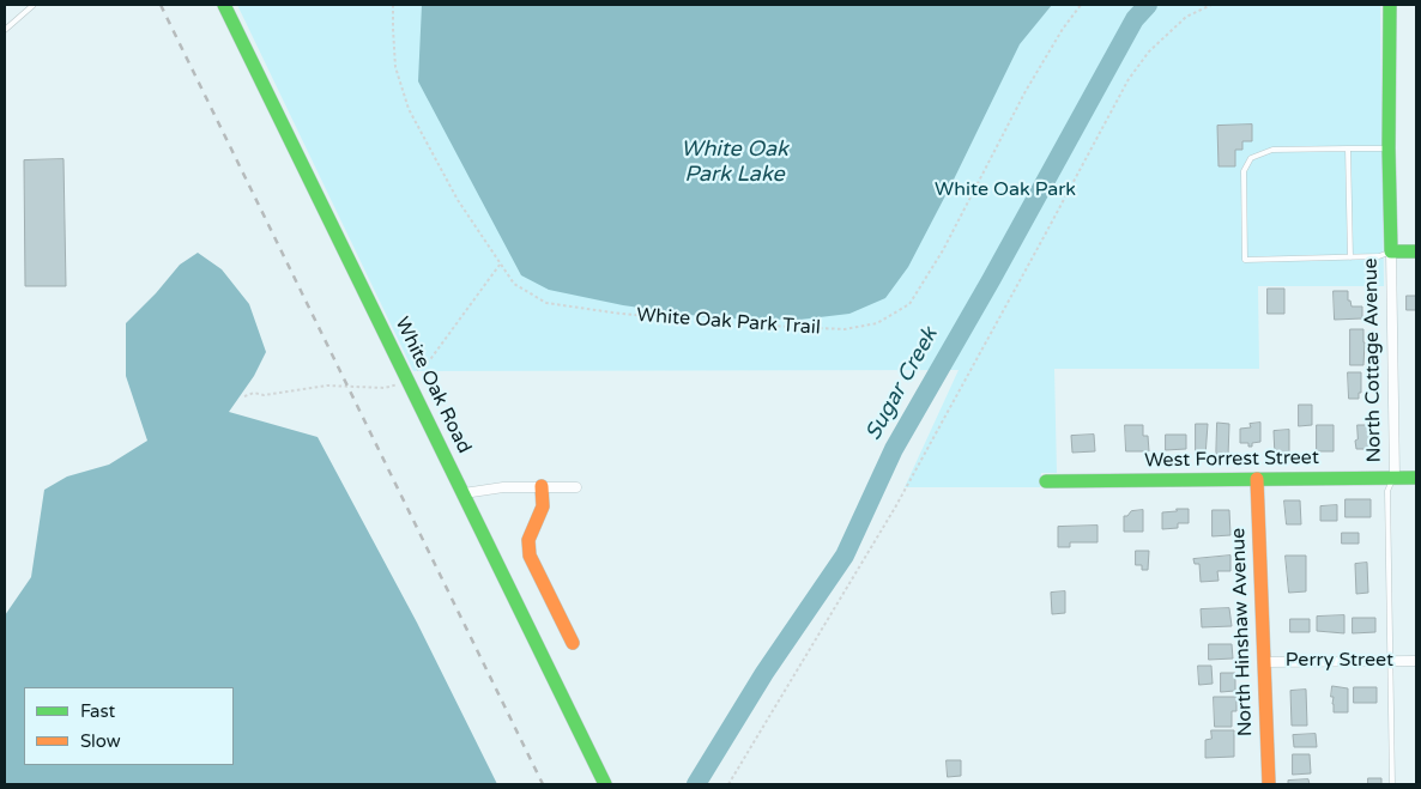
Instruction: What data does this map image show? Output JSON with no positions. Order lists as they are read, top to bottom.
{
  "streets": {
    "street": [
      "North Cottage Avenue",
      "White Oak Road",
      "West Forrest Street",
      "North Hinshaw Avenue",
      "Perry Street"
    ],
    "path": ["White Oak Park Trail"]
  },
  "crossings": [
    ["North Cottage Avenue", "West Forrest Street"],
    ["North Cottage Avenue", "Perry Street"],
    ["West Forrest Street", "North Hinshaw Avenue"],
    ["North Hinshaw Avenue", "Perry Street"]
  ],
  "water": ["White Oak Park Lake", "Sugar Creek"],
  "parks": ["White Oak Park"],
  "legend": ["Fast", "Slow"]
}
